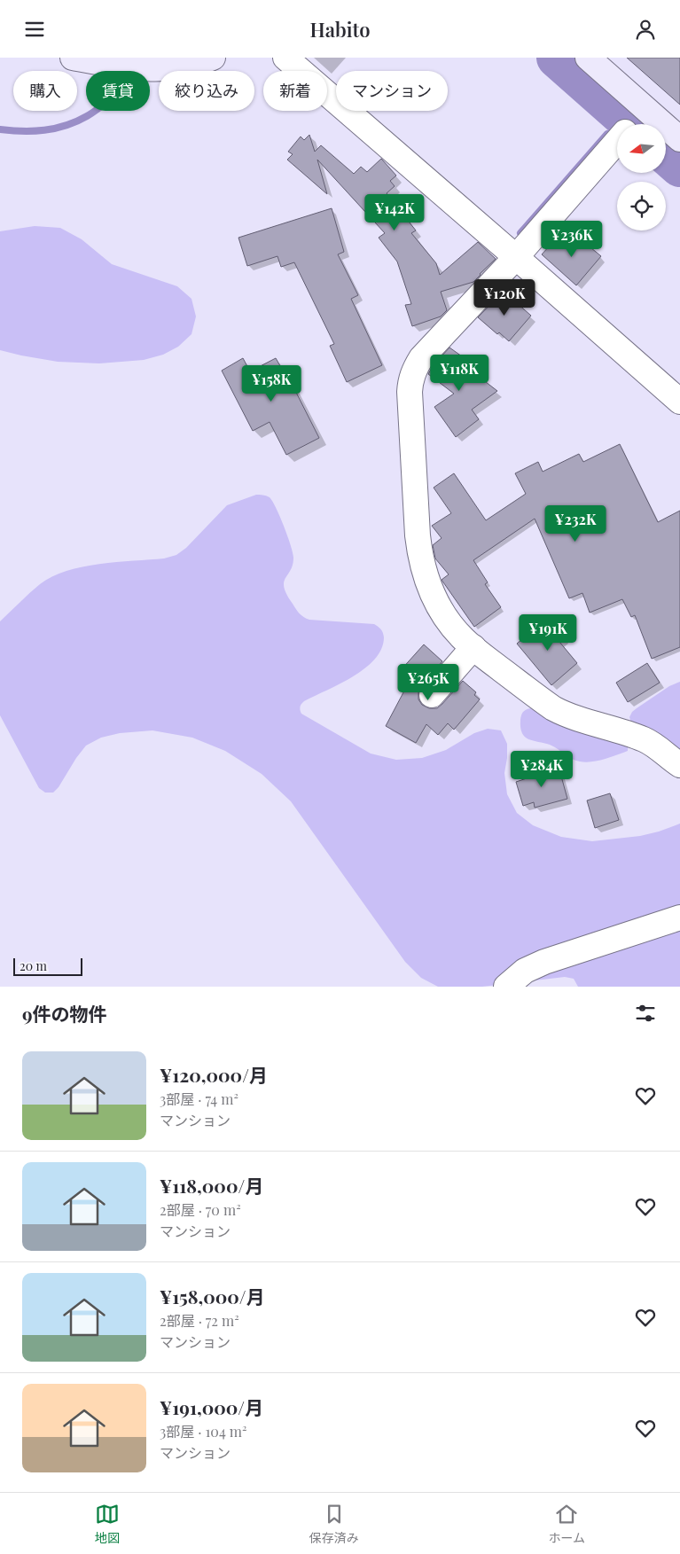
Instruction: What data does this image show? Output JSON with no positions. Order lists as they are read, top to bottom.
{
  "scale_bar": "20 m",
  "north": "left",
  "page": {
    "header": "Habito",
    "chip": [
      "購入",
      "賃貸",
      "絞り込み",
      "新着",
      "マンション"
    ],
    "price": [
      "¥142K",
      "¥236K",
      "¥120K",
      "¥118K",
      "¥158K",
      "¥232K",
      "¥191K",
      "¥265K",
      "¥284K"
    ],
    "scale": "20 m",
    "heading": "9件の物件",
    "list": [
      {
        "name": "¥120,000/月",
        "note": "3部屋 · 74 m² · マンション"
      },
      {
        "name": "¥118,000/月",
        "note": "2部屋 · 70 m² · マンション"
      },
      {
        "name": "¥158,000/月",
        "note": "2部屋 · 72 m² · マンション"
      },
      {
        "name": "¥191,000/月",
        "note": "3部屋 · 104 m² · マンション"
      }
    ],
    "tabs": ["地図", "保存済み", "ホーム"]
  }
}
